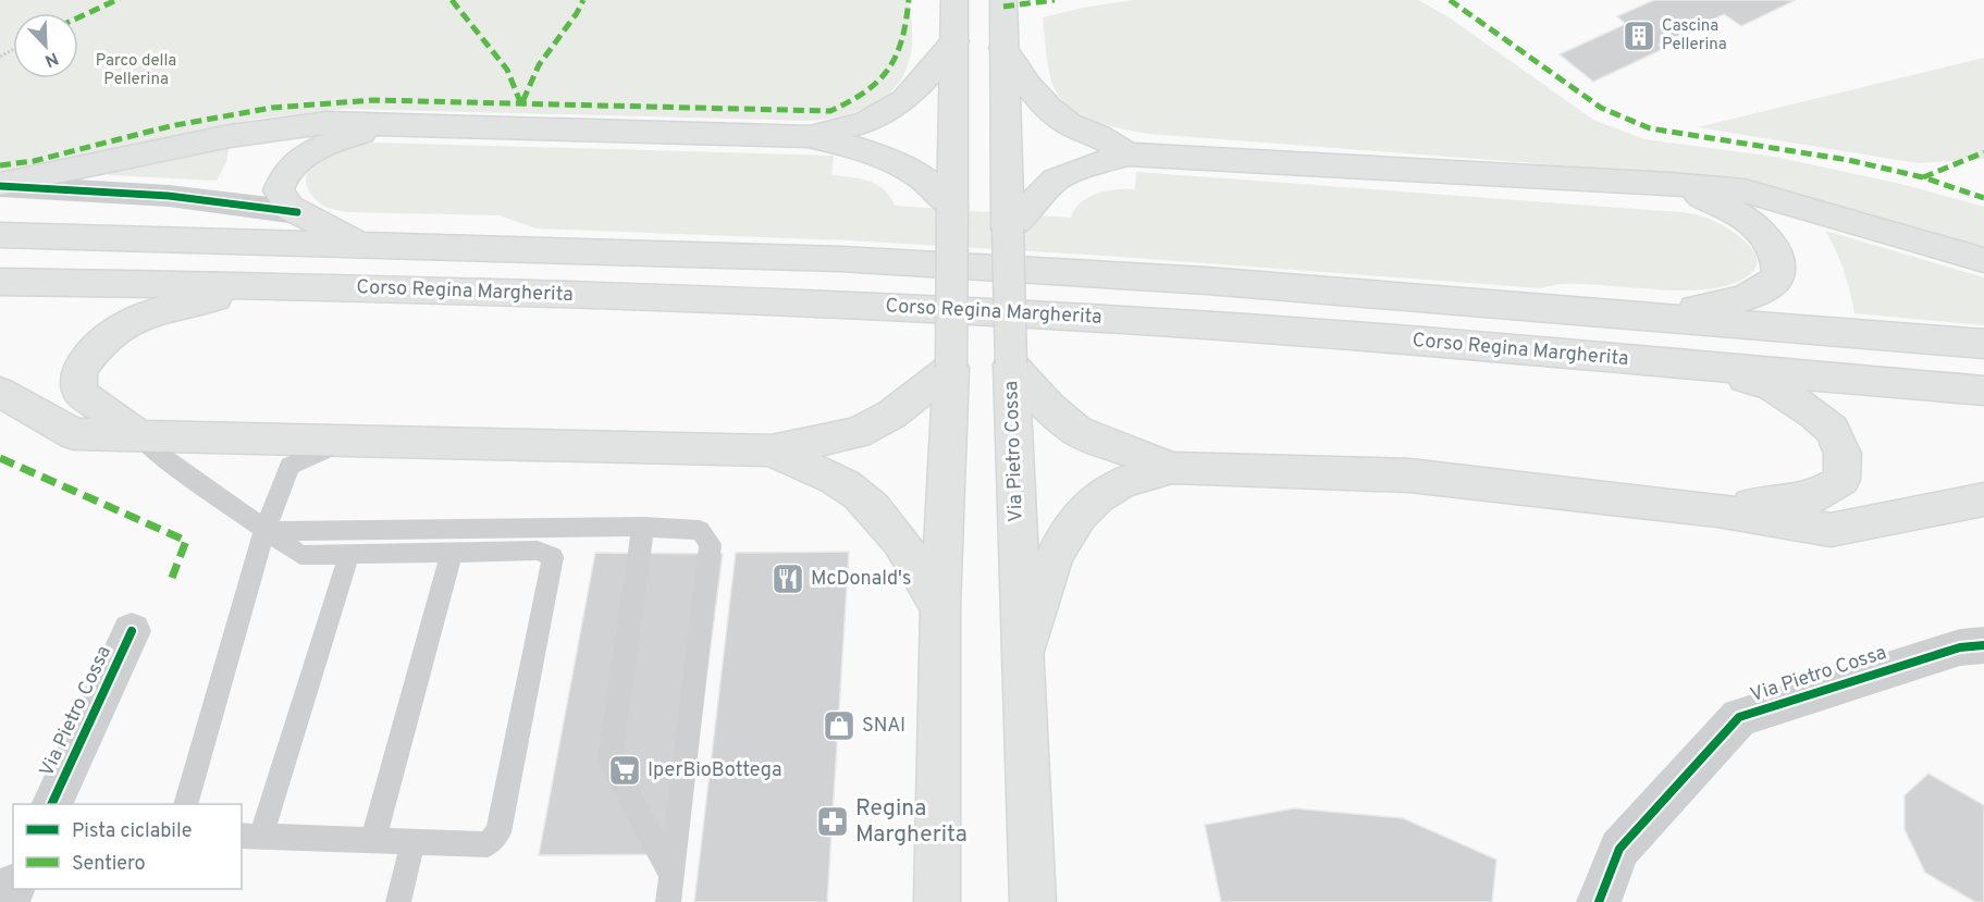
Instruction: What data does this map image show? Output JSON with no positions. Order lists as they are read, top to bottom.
{
  "streets": {
    "main road": ["Corso Regina Margherita", "Via Pietro Cossa"]
  },
  "parks": ["Parco della Pellerina"],
  "places": {
    "building": ["Cascina Pellerina"],
    "restaurant": ["McDonald's"],
    "shop": ["SNAI"],
    "supermarket": ["IperBioBottega"],
    "pharmacy": ["Regina Margherita"]
  },
  "legend": ["Pista ciclabile", "Sentiero"],
  "north": "bottom right"
}
